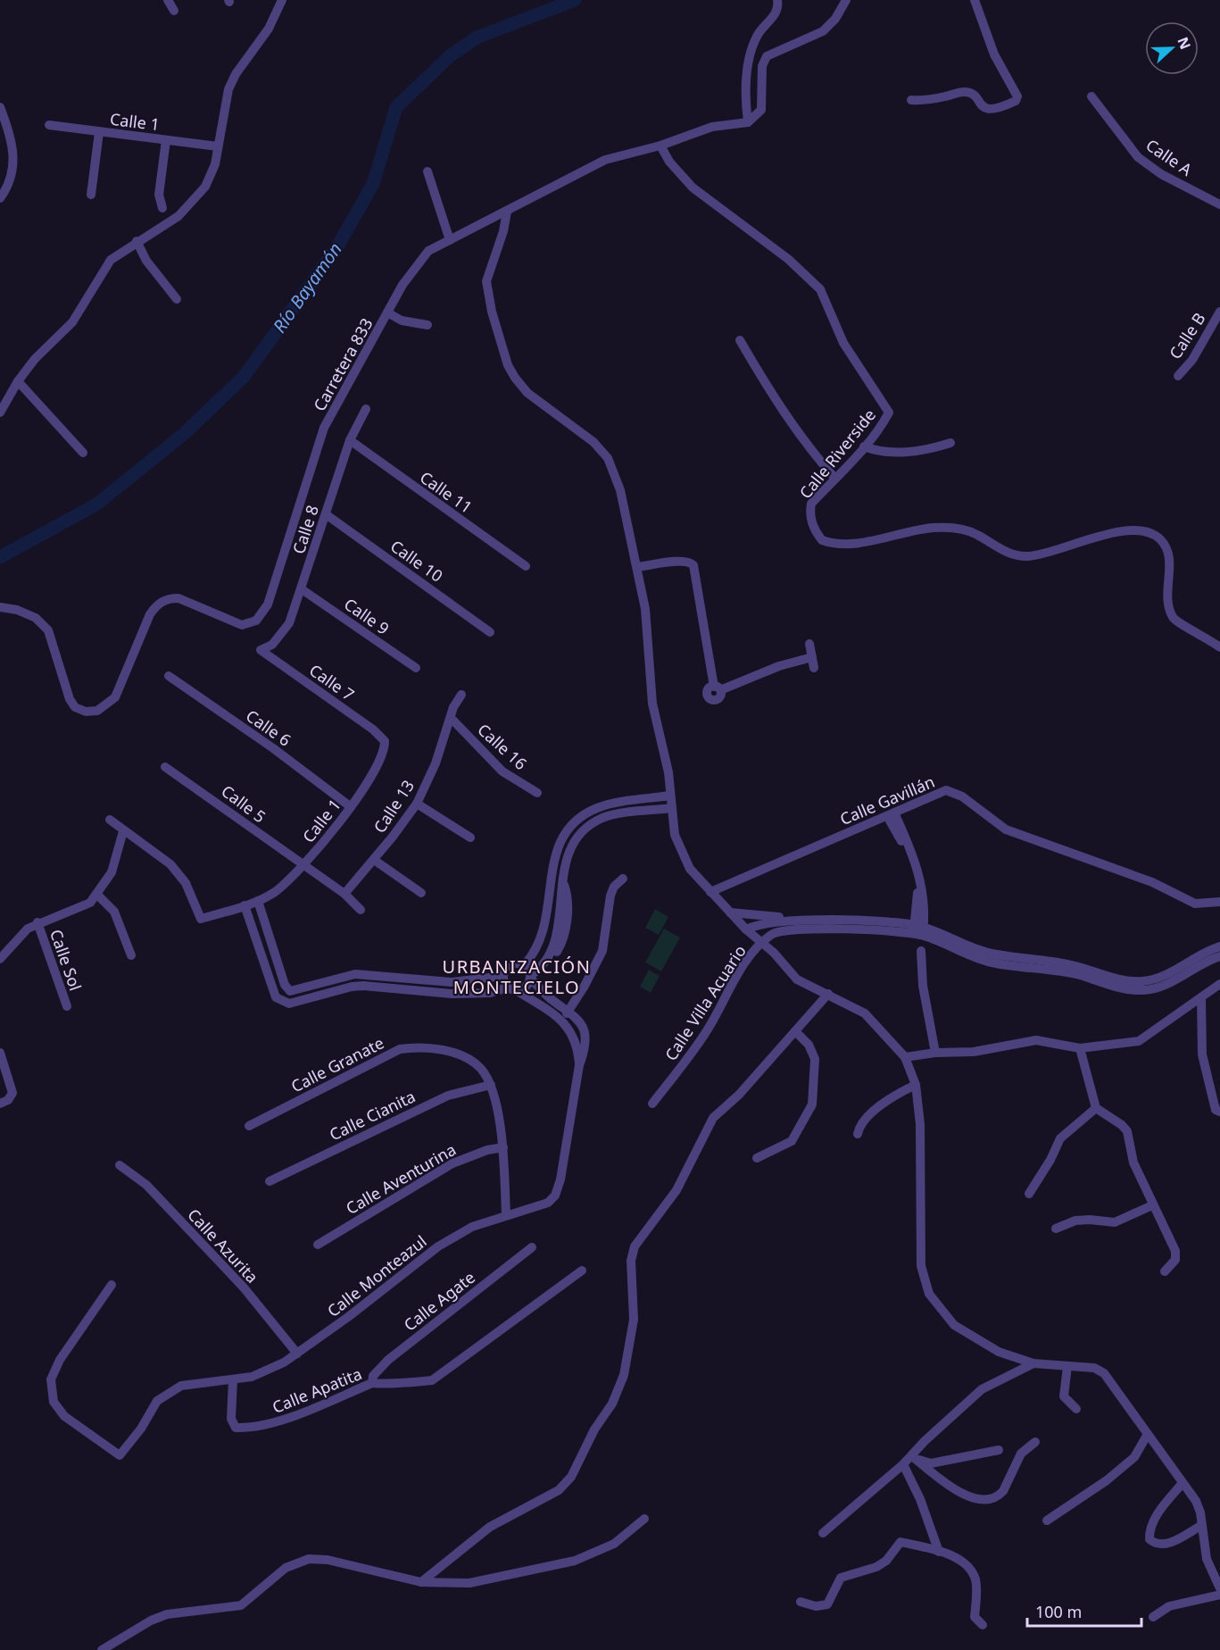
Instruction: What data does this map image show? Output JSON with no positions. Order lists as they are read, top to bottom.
{
  "streets": {
    "street": [
      "Calle 1",
      "Calle A",
      "Calle B",
      "Carretera 833",
      "Calle Riverside",
      "Calle 11",
      "Calle 8",
      "Calle 10",
      "Calle 9",
      "Calle 7",
      "Calle 6",
      "Calle 16",
      "Calle Gavillán",
      "Calle 5",
      "Calle 13",
      "Calle Sol",
      "Calle Villa Acuario",
      "Calle Granate",
      "Calle Cianita",
      "Calle Aventurina",
      "Calle Azurita",
      "Calle Monteazul",
      "Calle Agate",
      "Calle Apatita"
    ]
  },
  "crossings": [
    ["Calle 1", "Calle 7"],
    ["Calle 1", "Calle 6"],
    ["Calle 1", "Calle 5"],
    ["Carretera 833", "Calle Riverside"],
    ["Calle 11", "Calle 8"],
    ["Calle 8", "Calle 10"],
    ["Calle 8", "Calle 9"],
    ["Calle 8", "Calle 7"],
    ["Calle 16", "Calle 13"],
    ["Calle 5", "Calle 13"],
    ["Calle Granate", "Calle Cianita"],
    ["Calle Granate", "Calle Aventurina"],
    ["Calle Granate", "Calle Monteazul"],
    ["Calle Azurita", "Calle Monteazul"],
    ["Calle Monteazul", "Calle Apatita"],
    ["Calle Agate", "Calle Apatita"]
  ],
  "districts": ["URBANIZACIÓN MONTECIELO"],
  "water": ["Río Bayamón"],
  "scale_bar": "100 m",
  "north": "right"
}
